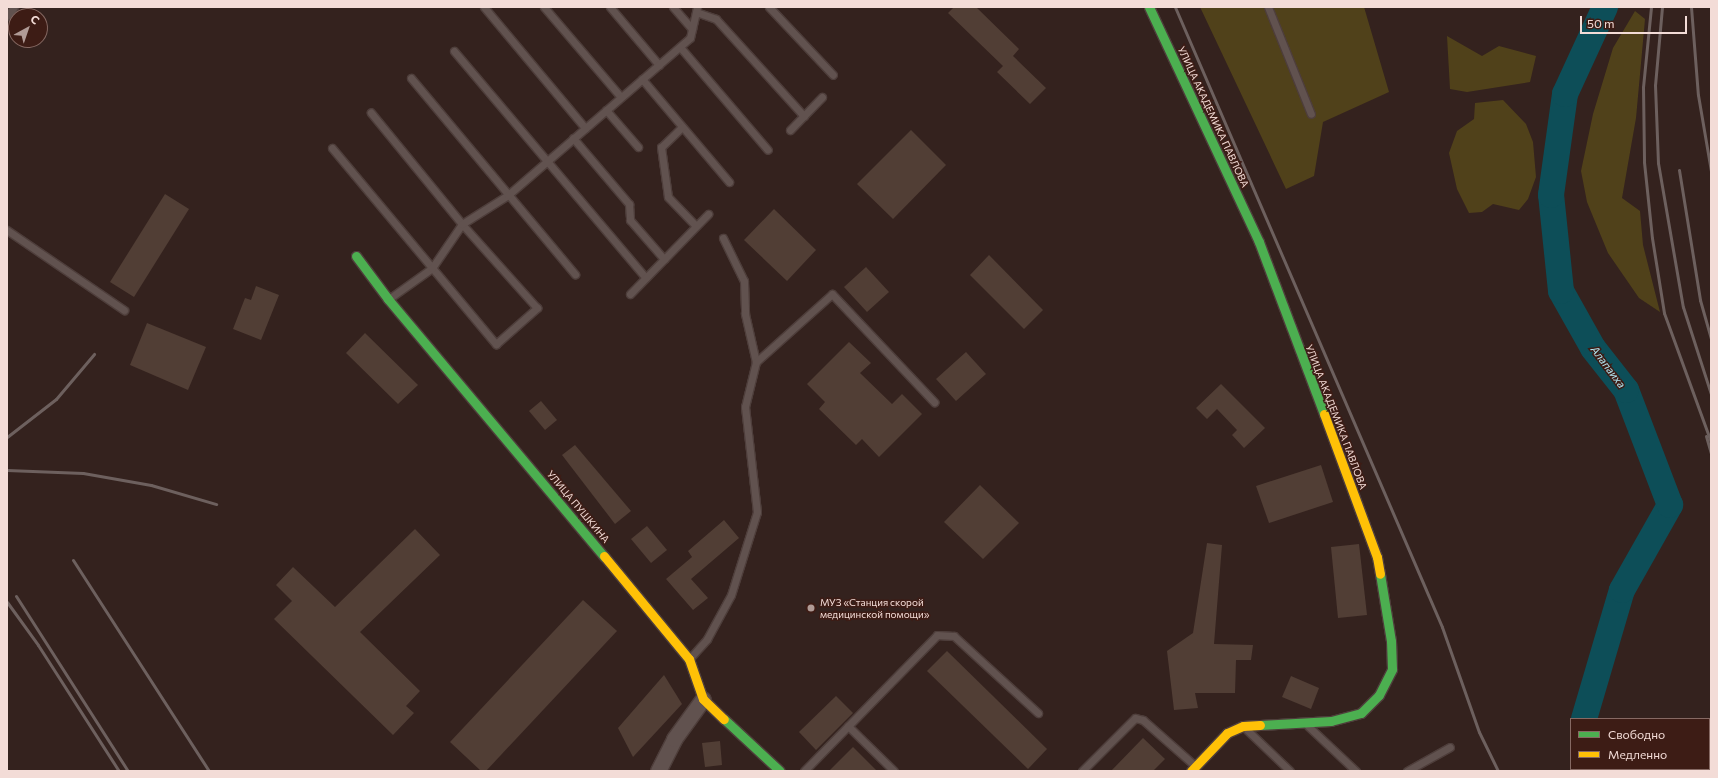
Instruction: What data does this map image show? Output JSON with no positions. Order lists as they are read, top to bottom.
{
  "streets": {
    "street": ["УЛИЦА АКАДЕМИКА ПАВЛОВА", "УЛИЦА ПУШКИНА"]
  },
  "water": ["Алапаиха"],
  "places": ["МУЗ «Станция скорой медицинской помощи»"],
  "legend": ["Свободно", "Медленно"],
  "scale_bar": "50 m",
  "north": "top right"
}
